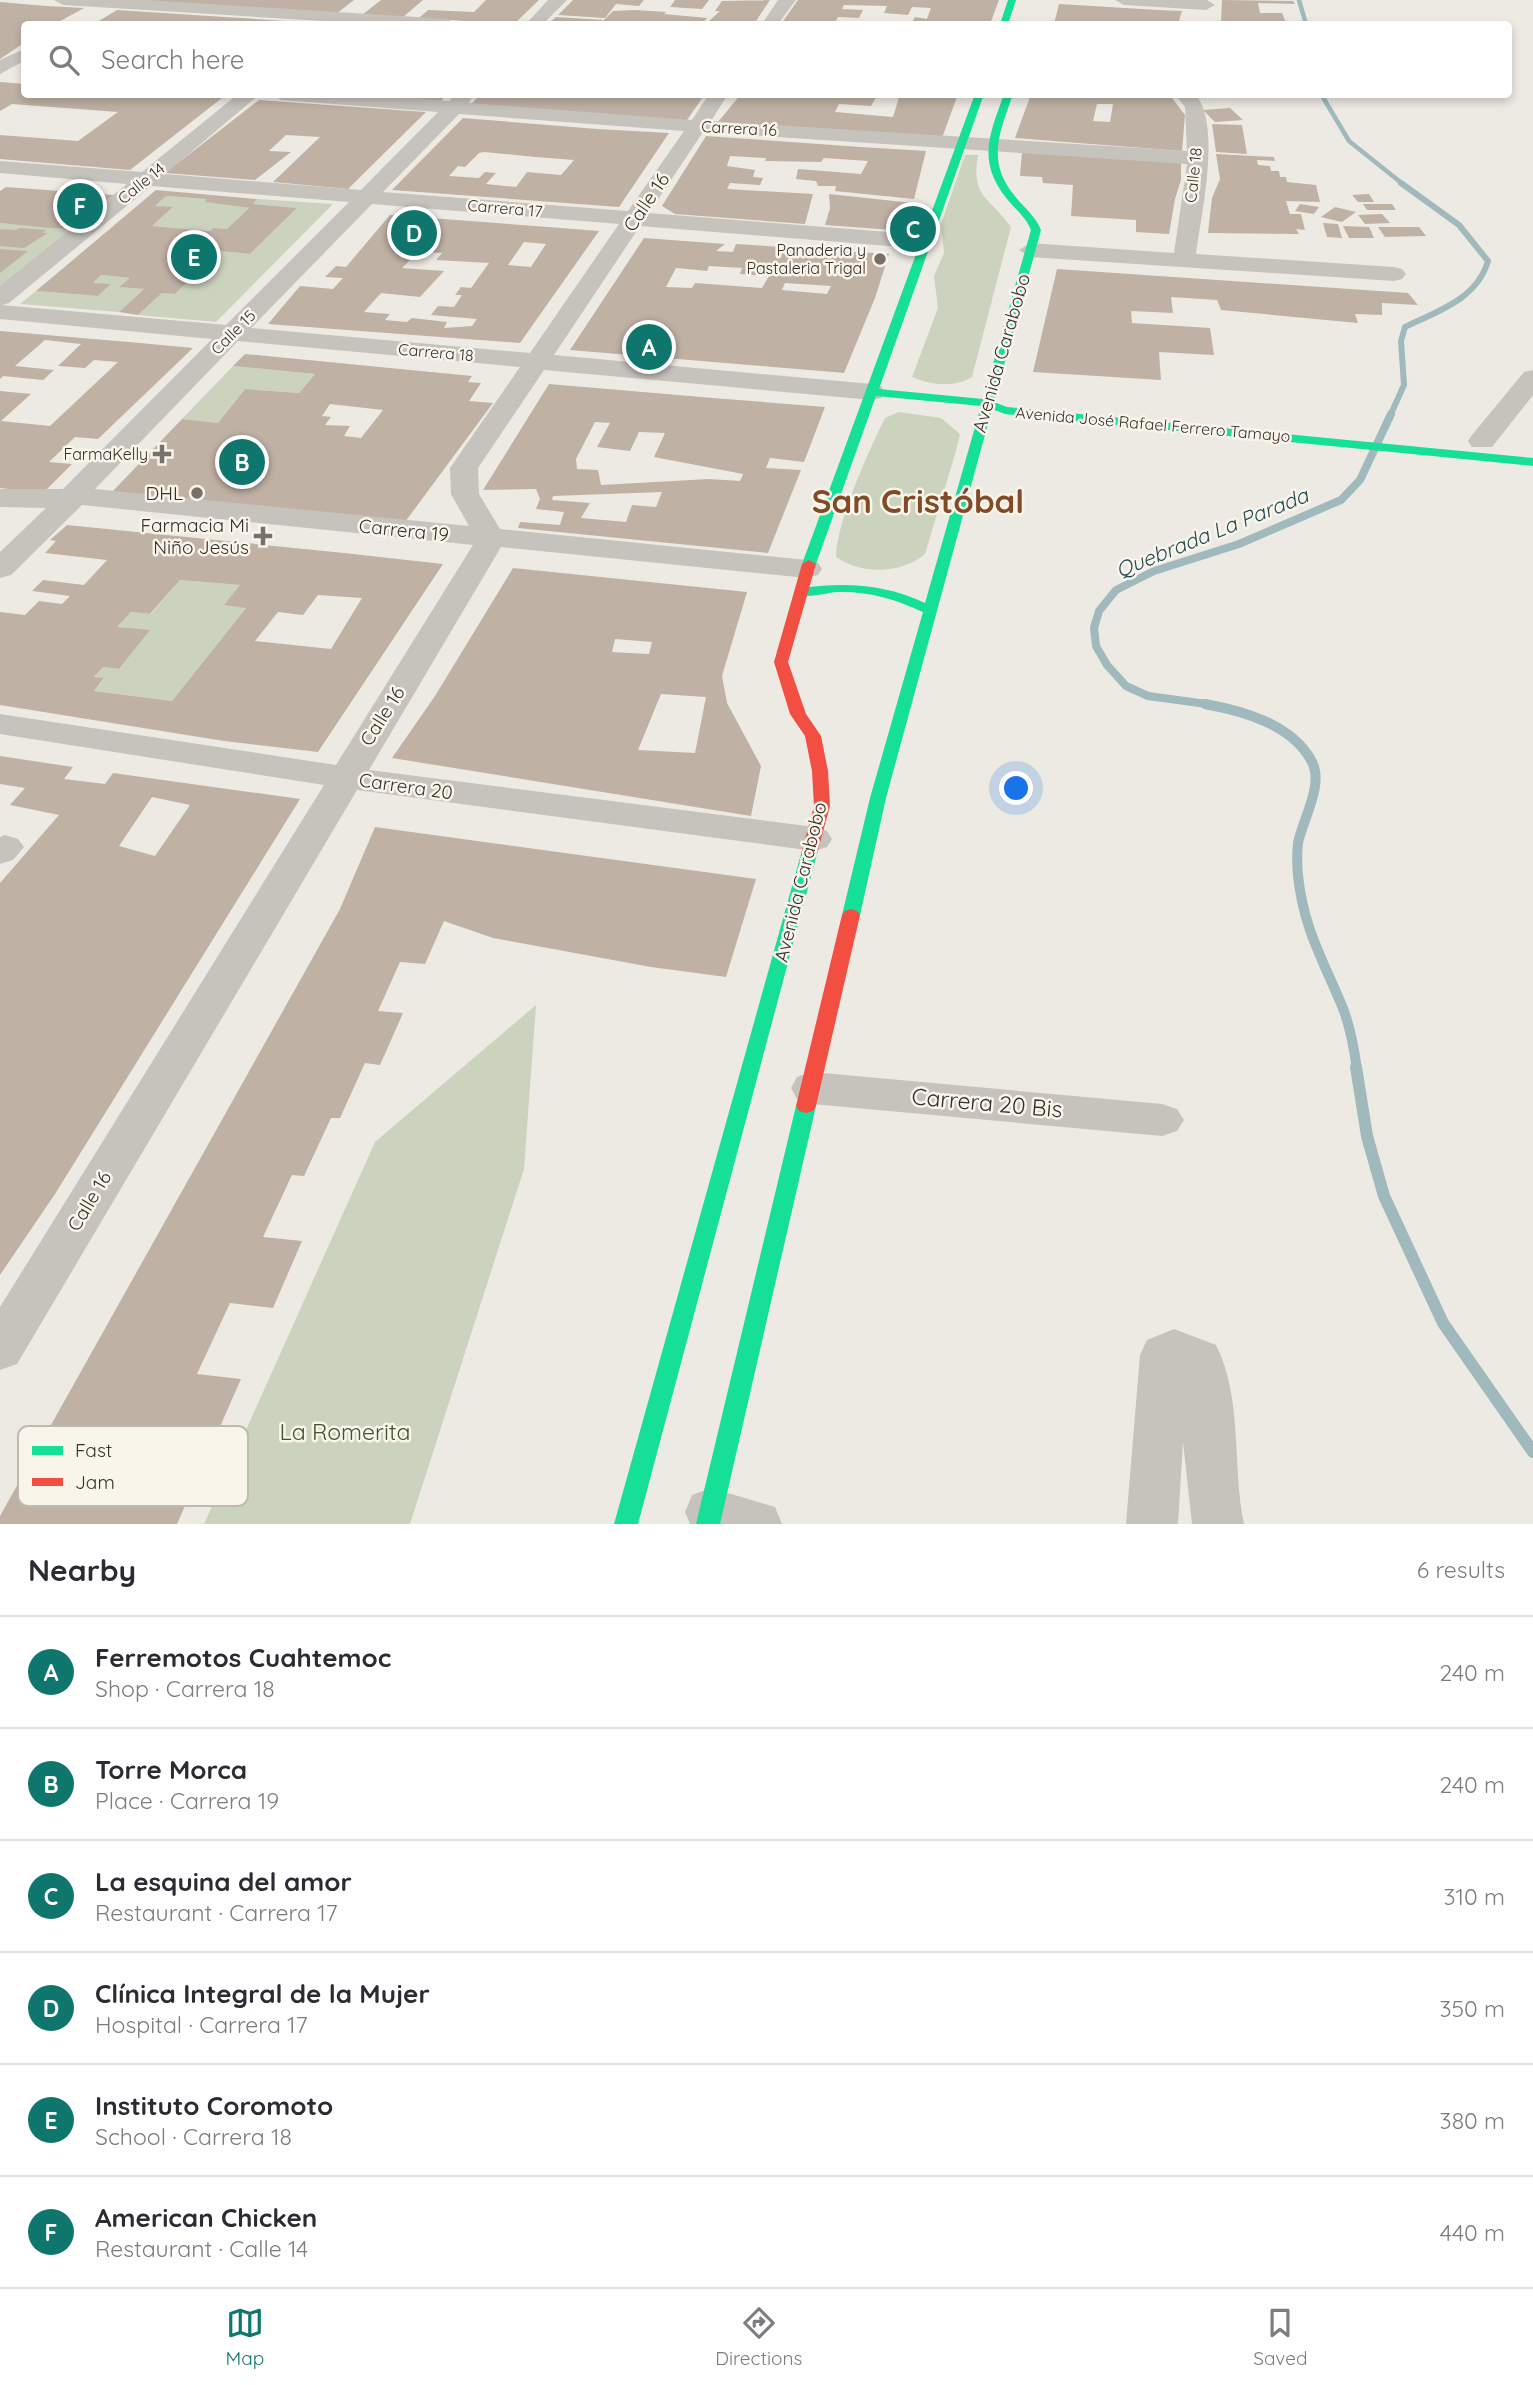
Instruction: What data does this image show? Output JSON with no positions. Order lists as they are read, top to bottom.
{
  "streets": {
    "main road": ["Avenida Carabobo", "Avenida José Rafael Ferrero Tamayo"],
    "street": [
      "Carrera 16",
      "Calle 18",
      "Calle 14",
      "Calle 16",
      "Carrera 17",
      "Calle 15",
      "Carrera 18",
      "Carrera 19",
      "Carrera 20",
      "Carrera 20 Bis"
    ]
  },
  "crossings": [
    ["Carrera 16", "Calle 18"],
    ["Carrera 16", "Calle 16"],
    ["Carrera 16", "Calle 15"],
    ["Carrera 16", "Avenida Carabobo"],
    ["Calle 14", "Carrera 17"],
    ["Calle 16", "Carrera 17"],
    ["Calle 16", "Carrera 18"],
    ["Calle 16", "Carrera 19"],
    ["Calle 16", "Carrera 20"],
    ["Carrera 17", "Calle 15"],
    ["Carrera 17", "Avenida Carabobo"],
    ["Calle 15", "Carrera 18"],
    ["Calle 15", "Carrera 19"],
    ["Carrera 18", "Avenida Carabobo"],
    ["Avenida Carabobo", "Avenida José Rafael Ferrero Tamayo"],
    ["Avenida Carabobo", "Carrera 19"],
    ["Avenida Carabobo", "Carrera 20"],
    ["Avenida Carabobo", "Carrera 20 Bis"]
  ],
  "districts": ["San Cristóbal"],
  "water": ["Quebrada La Parada"],
  "parks": ["La Romerita"],
  "places": {
    "other": ["Panaderia y Pastaleria Trigal", "DHL"],
    "health": ["FarmaKelly", "Farmacia Mi Niño Jesús"]
  },
  "legend": ["Fast", "Jam"],
  "page": {
    "search": "Search here",
    "pins": [
      "F",
      "C",
      "D",
      "E",
      "A",
      "B"
    ],
    "heading": ["Nearby", "6 results"],
    "list": [
      {
        "mark": "A",
        "name": "Ferremotos Cuahtemoc",
        "note": "Shop · Carrera 18",
        "value": "240 m"
      },
      {
        "mark": "B",
        "name": "Torre Morca",
        "note": "Place · Carrera 19",
        "value": "240 m"
      },
      {
        "mark": "C",
        "name": "La esquina del amor",
        "note": "Restaurant · Carrera 17",
        "value": "310 m"
      },
      {
        "mark": "D",
        "name": "Clínica Integral de la Mujer",
        "note": "Hospital · Carrera 17",
        "value": "350 m"
      },
      {
        "mark": "E",
        "name": "Instituto Coromoto",
        "note": "School · Carrera 18",
        "value": "380 m"
      },
      {
        "mark": "F",
        "name": "American Chicken",
        "note": "Restaurant · Calle 14",
        "value": "440 m"
      }
    ],
    "nav": ["Map", "Directions", "Saved"]
  }
}
